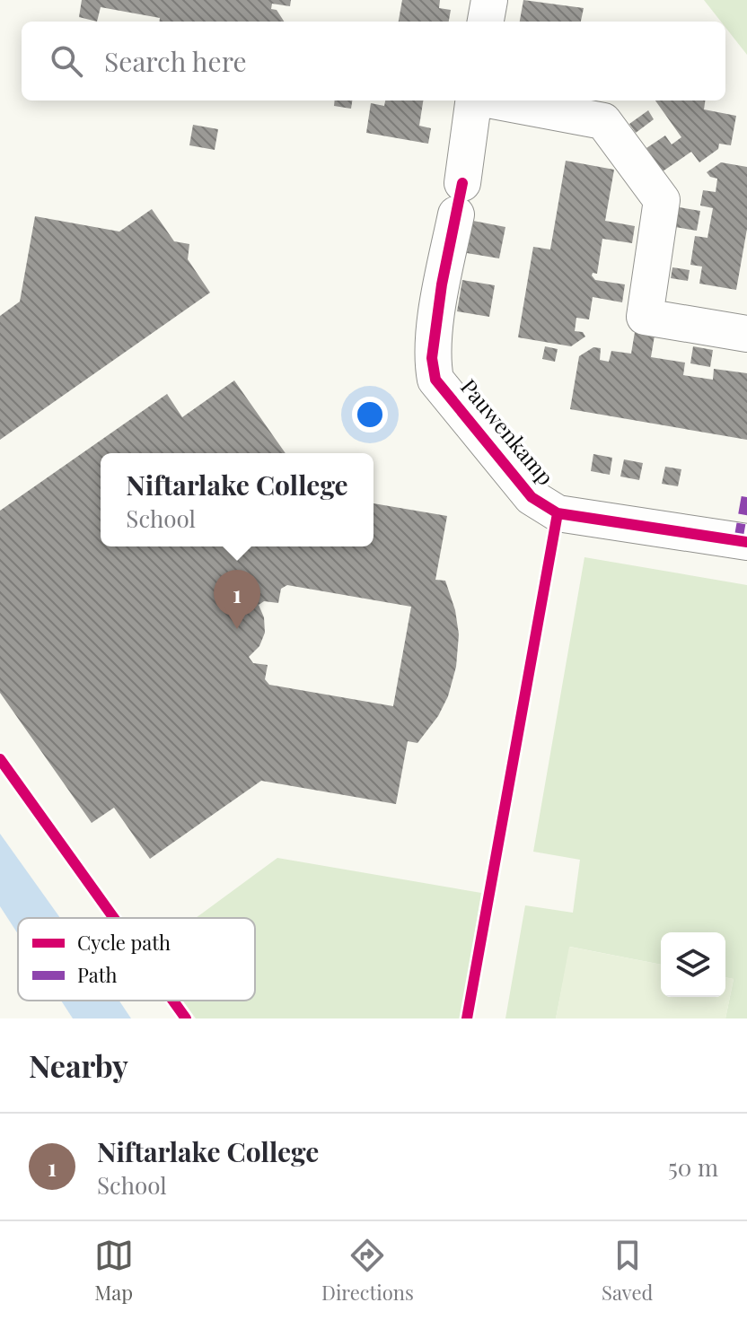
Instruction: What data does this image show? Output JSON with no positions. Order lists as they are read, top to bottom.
{
  "streets": {
    "street": ["Pauwenkamp"]
  },
  "legend": ["Cycle path", "Path"],
  "page": {
    "search": "Search here",
    "popup": ["Niftarlake College", "School"],
    "pins": "1",
    "heading": "Nearby",
    "list": [
      {
        "mark": "1",
        "name": "Niftarlake College",
        "note": "School",
        "value": "50 m"
      }
    ],
    "nav": ["Map", "Directions", "Saved"]
  }
}
